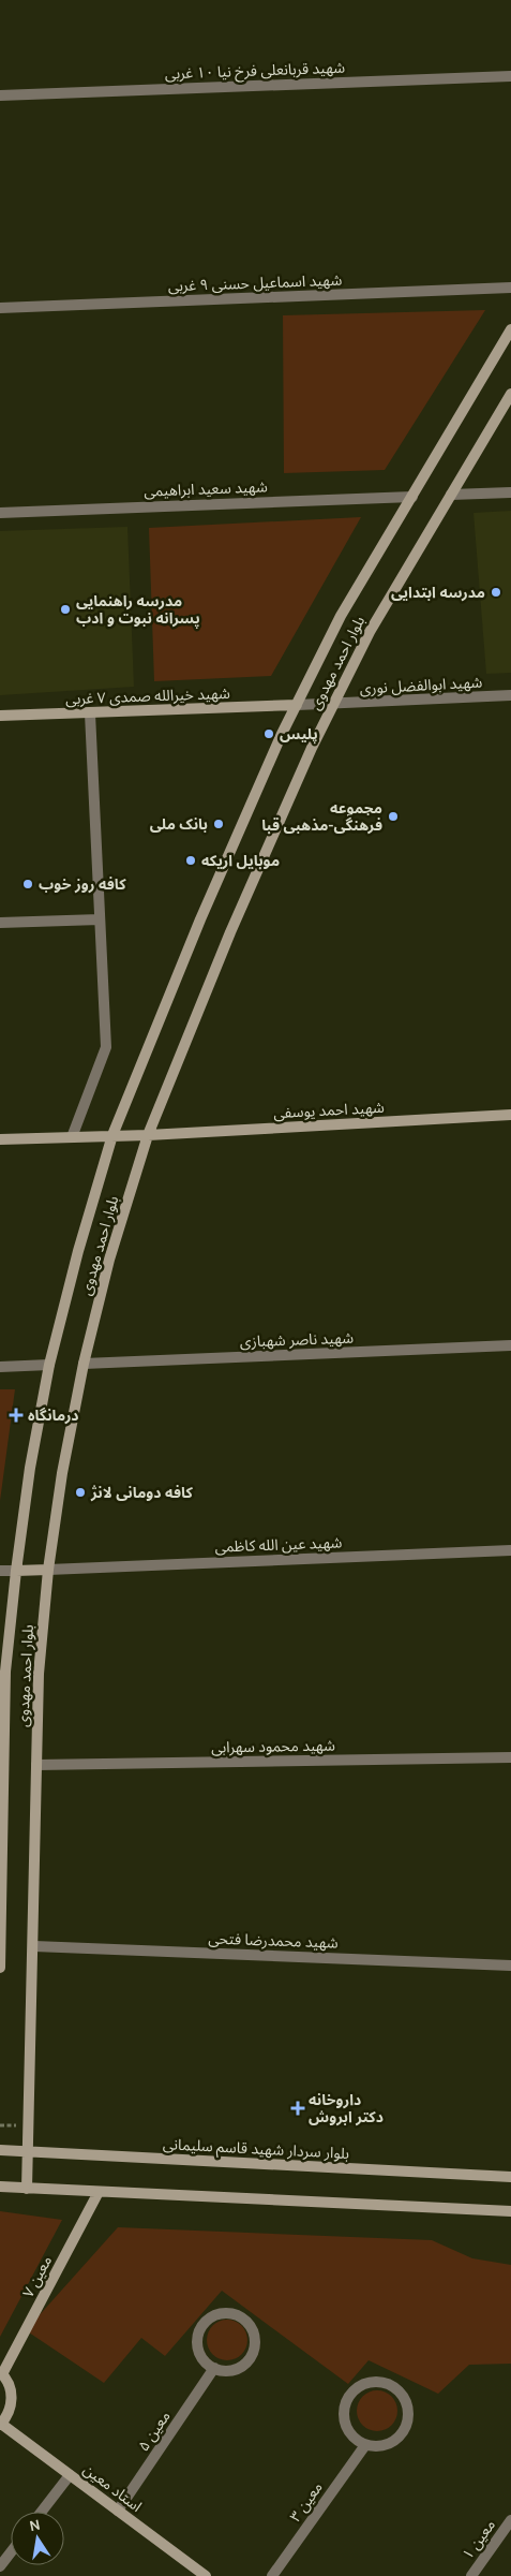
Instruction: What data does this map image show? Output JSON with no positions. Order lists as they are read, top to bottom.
{
  "streets": {
    "main road": [
      "بلوار احمد مهدوی",
      "شهید خیرالله صمدی ۷ غربی",
      "شهید احمد یوسفی",
      "بلوار سردار شهید قاسم سلیمانی",
      "معین ۷",
      "استاد معین"
    ],
    "street": [
      "شهید قربانعلی فرخ نیا ۱۰ غربی",
      "شهید اسماعیل حسنی ۹ غربی",
      "شهید سعید ابراهیمی",
      "شهید ابوالفضل نوری",
      "شهید ناصر شهبازی",
      "شهید عین الله کاظمی",
      "شهید محمود سهرابی",
      "شهید محمدرضا فتحی",
      "معین ۵",
      "معین ۳",
      "معین ۱"
    ]
  },
  "crossings": [
    ["شهید سعید ابراهیمی", "بلوار احمد مهدوی"],
    ["بلوار احمد مهدوی", "شهید ابوالفضل نوری"],
    ["بلوار احمد مهدوی", "شهید خیرالله صمدی ۷ غربی"],
    ["بلوار احمد مهدوی", "شهید احمد یوسفی"],
    ["بلوار احمد مهدوی", "شهید ناصر شهبازی"],
    ["بلوار احمد مهدوی", "شهید عین الله کاظمی"],
    ["بلوار احمد مهدوی", "شهید محمود سهرابی"],
    ["بلوار احمد مهدوی", "شهید محمدرضا فتحی"],
    ["بلوار احمد مهدوی", "بلوار سردار شهید قاسم سلیمانی"],
    ["شهید ابوالفضل نوری", "شهید خیرالله صمدی ۷ غربی"],
    ["معین ۵", "استاد معین"]
  ],
  "places": {
    "other": [
      "مدرسه ابتدایی",
      "مدرسه راهنمایی پسرانه نبوت و ادب",
      "پلیس",
      "مجموعه فرهنگی-مذهبی قبا",
      "بانک ملی",
      "موبایل اریکه",
      "کافه روز خوب",
      "کافه دومانی لانژ"
    ],
    "health": ["درمانگاه", "داروخانه دکتر ابروش"]
  },
  "north": "top"
}
